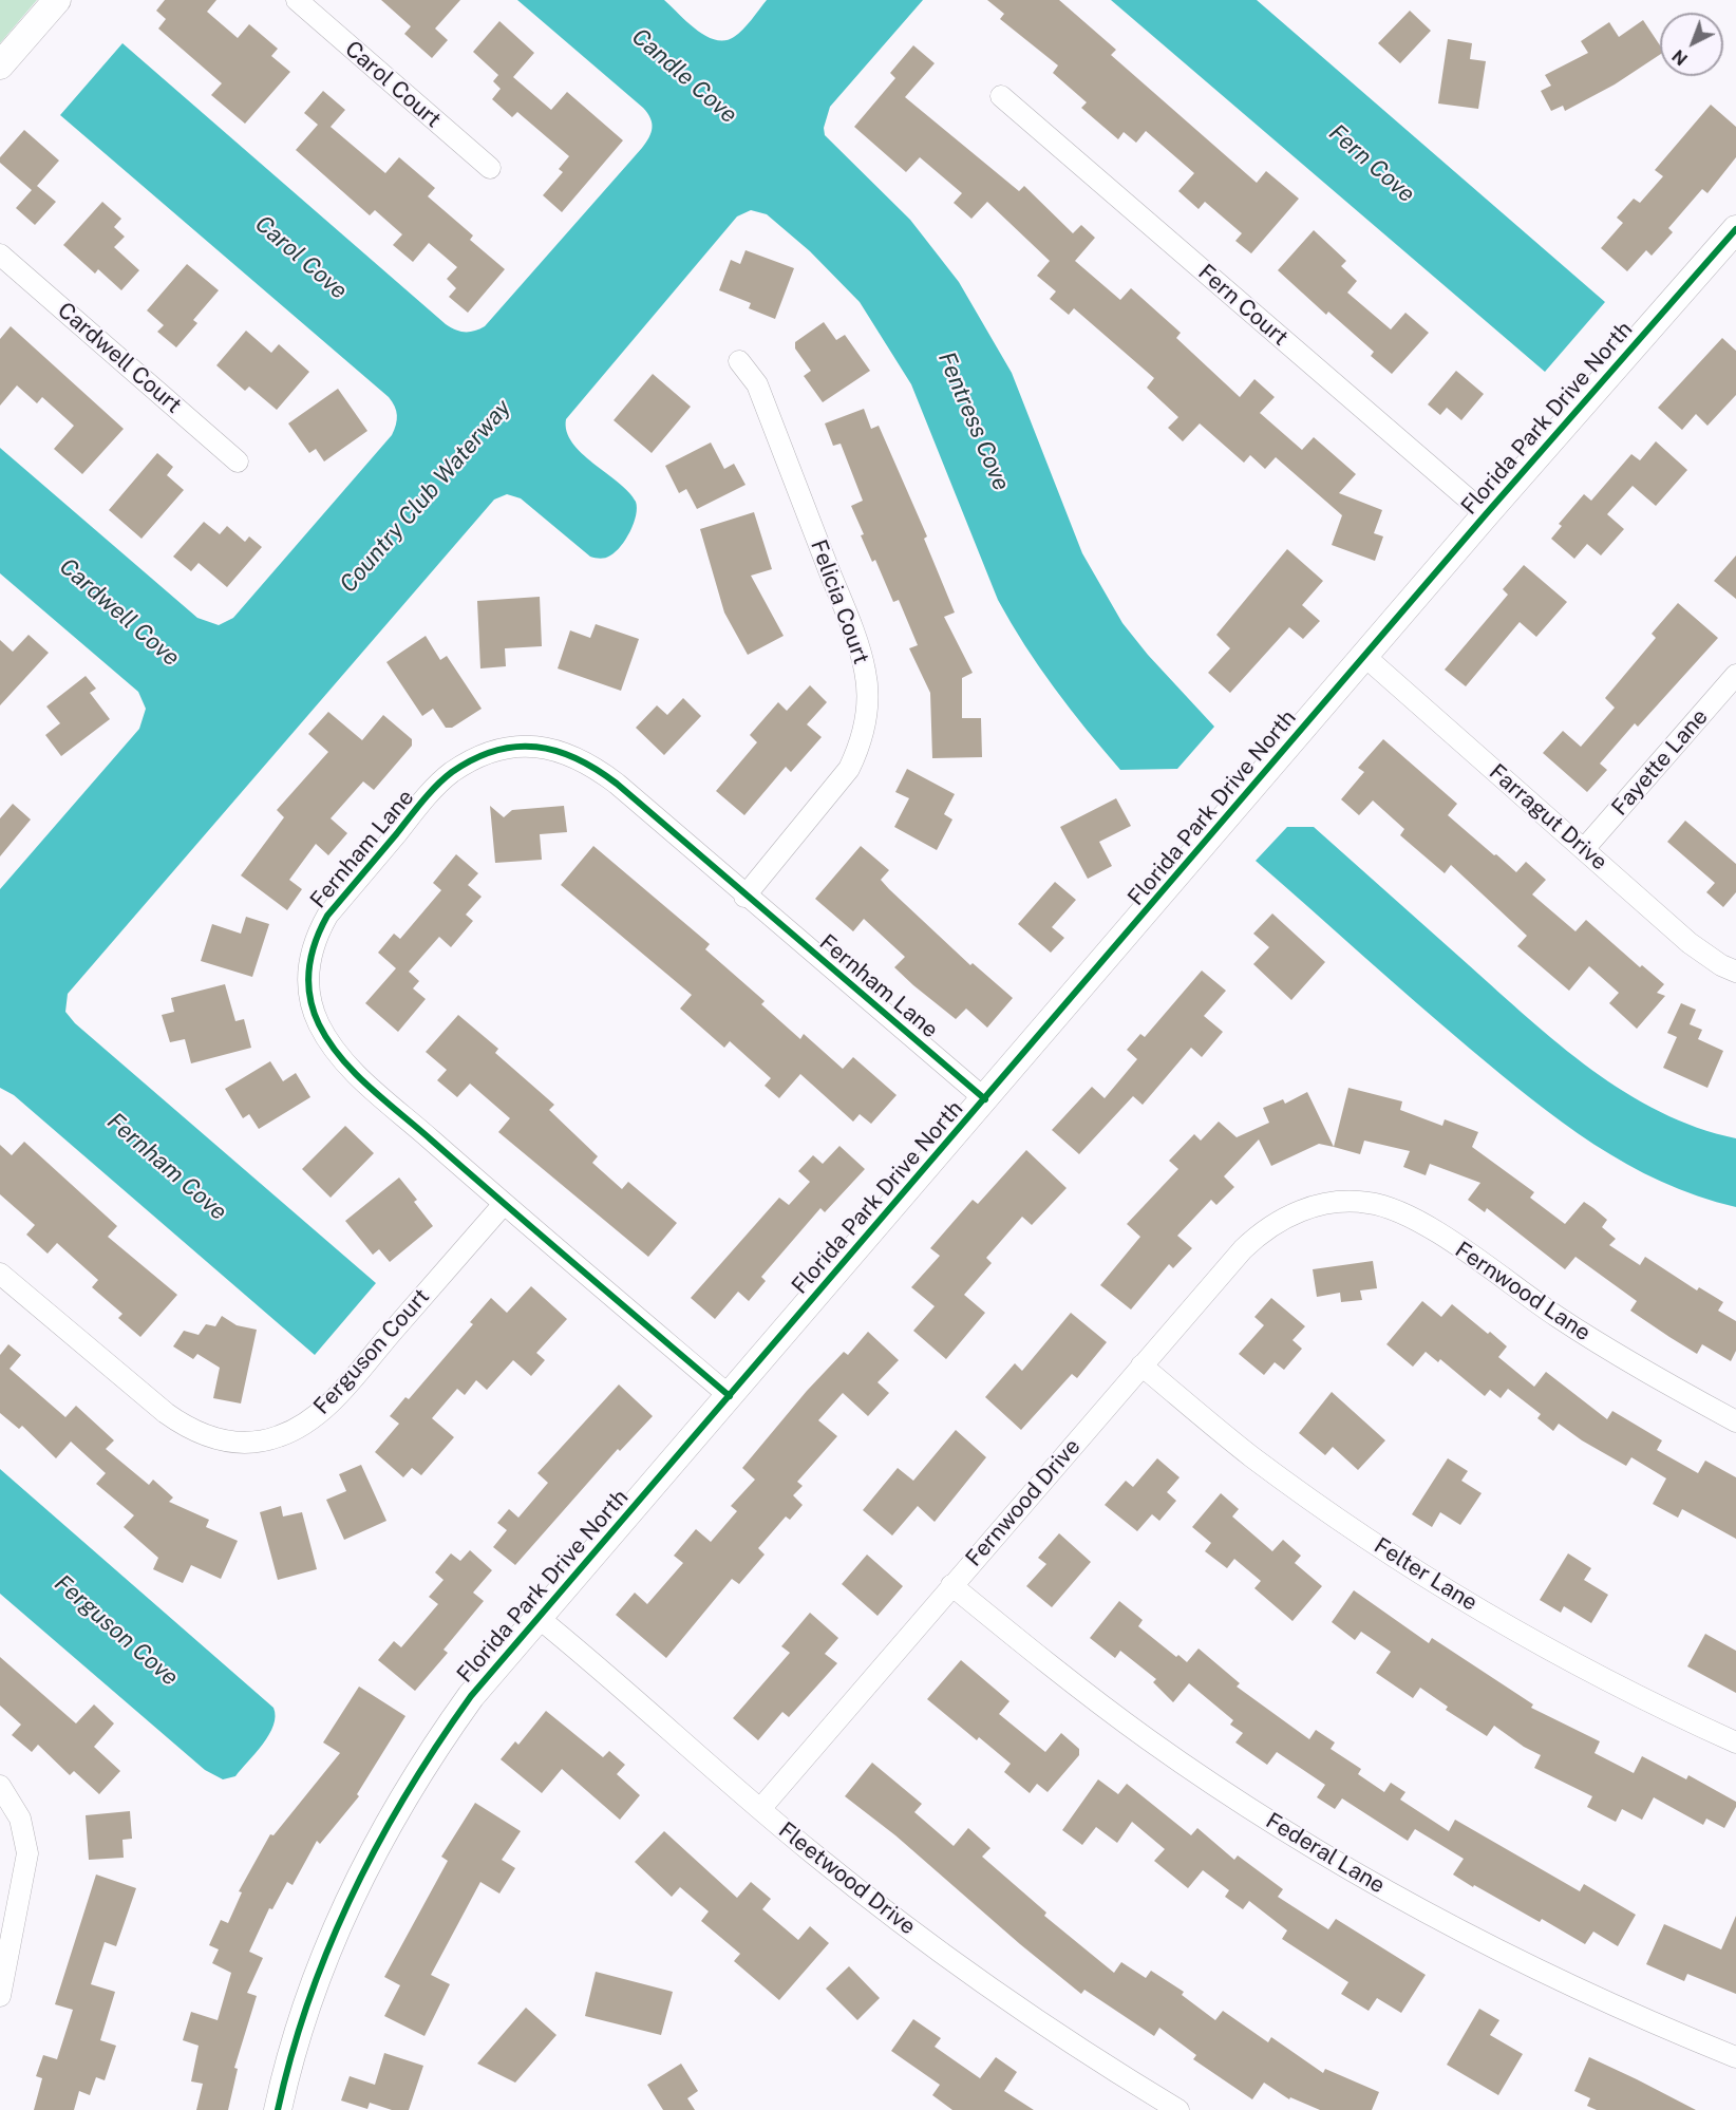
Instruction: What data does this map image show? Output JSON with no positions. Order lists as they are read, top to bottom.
{
  "streets": {
    "street": [
      "Carol Court",
      "Fern Court",
      "Cardwell Court",
      "Florida Park Drive North",
      "Felicia Court",
      "Fayette Lane",
      "Farragut Drive",
      "Fernham Lane",
      "Fernwood Lane",
      "Ferguson Court",
      "Fernwood Drive",
      "Felter Lane",
      "Federal Lane",
      "Fleetwood Drive"
    ]
  },
  "crossings": [
    ["Fern Court", "Florida Park Drive North"],
    ["Florida Park Drive North", "Farragut Drive"],
    ["Florida Park Drive North", "Fernham Lane"],
    ["Florida Park Drive North", "Fleetwood Drive"],
    ["Felicia Court", "Fernham Lane"],
    ["Fayette Lane", "Farragut Drive"],
    ["Fernham Lane", "Ferguson Court"],
    ["Fernwood Lane", "Fernwood Drive"],
    ["Fernwood Drive", "Felter Lane"],
    ["Fernwood Drive", "Federal Lane"],
    ["Fernwood Drive", "Fleetwood Drive"]
  ],
  "water": [
    "Candle Cove",
    "Fern Cove",
    "Carol Cove",
    "Fentress Cove",
    "Country Club Waterway",
    "Cardwell Cove",
    "Fernham Cove",
    "Ferguson Cove"
  ],
  "north": "bottom left"
}
